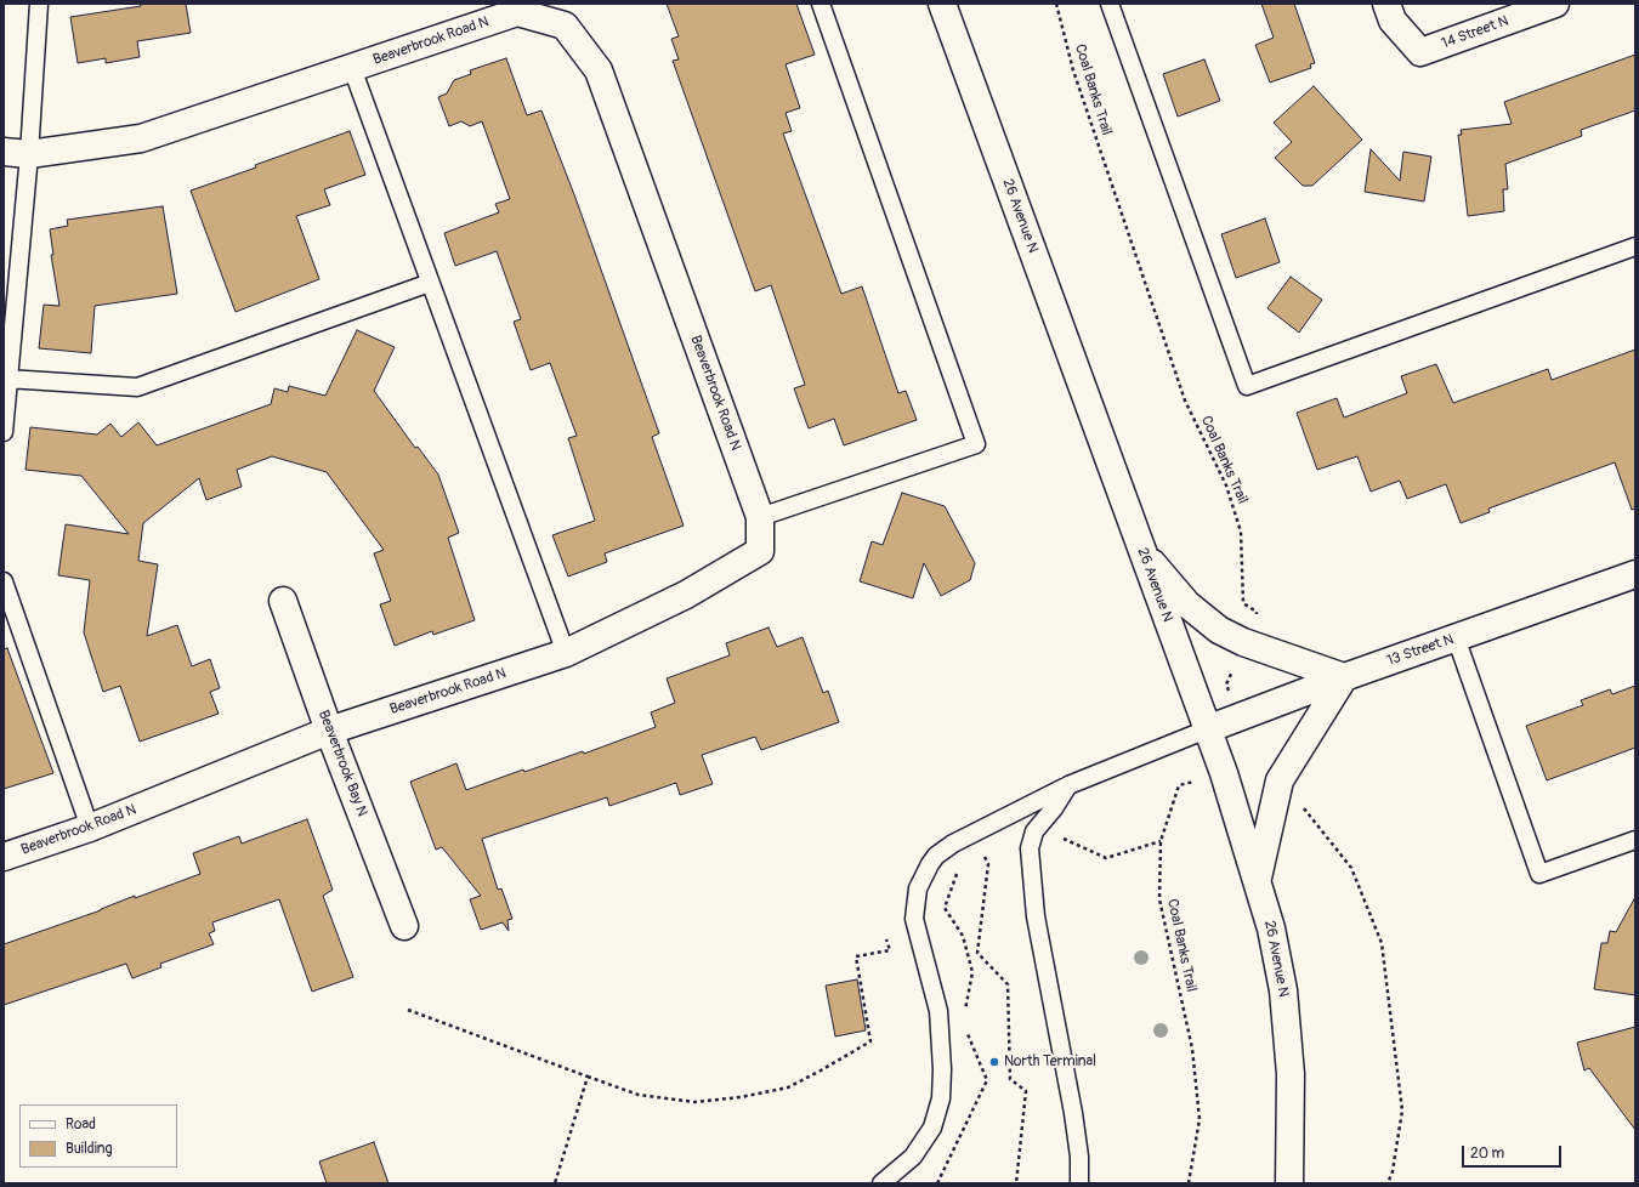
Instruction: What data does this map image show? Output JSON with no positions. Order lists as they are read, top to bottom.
{
  "streets": {
    "street": [
      "14 Street N",
      "Beaverbrook Road N",
      "26 Avenue N",
      "13 Street N",
      "Beaverbrook Bay N"
    ],
    "path": ["Coal Banks Trail"]
  },
  "crossings": [
    ["Beaverbrook Road N", "Beaverbrook Bay N"],
    ["Coal Banks Trail", "26 Avenue N"],
    ["Coal Banks Trail", "13 Street N"],
    ["26 Avenue N", "13 Street N"]
  ],
  "places": ["North Terminal"],
  "legend": ["Road", "Building"],
  "scale_bar": "20 m"
}
